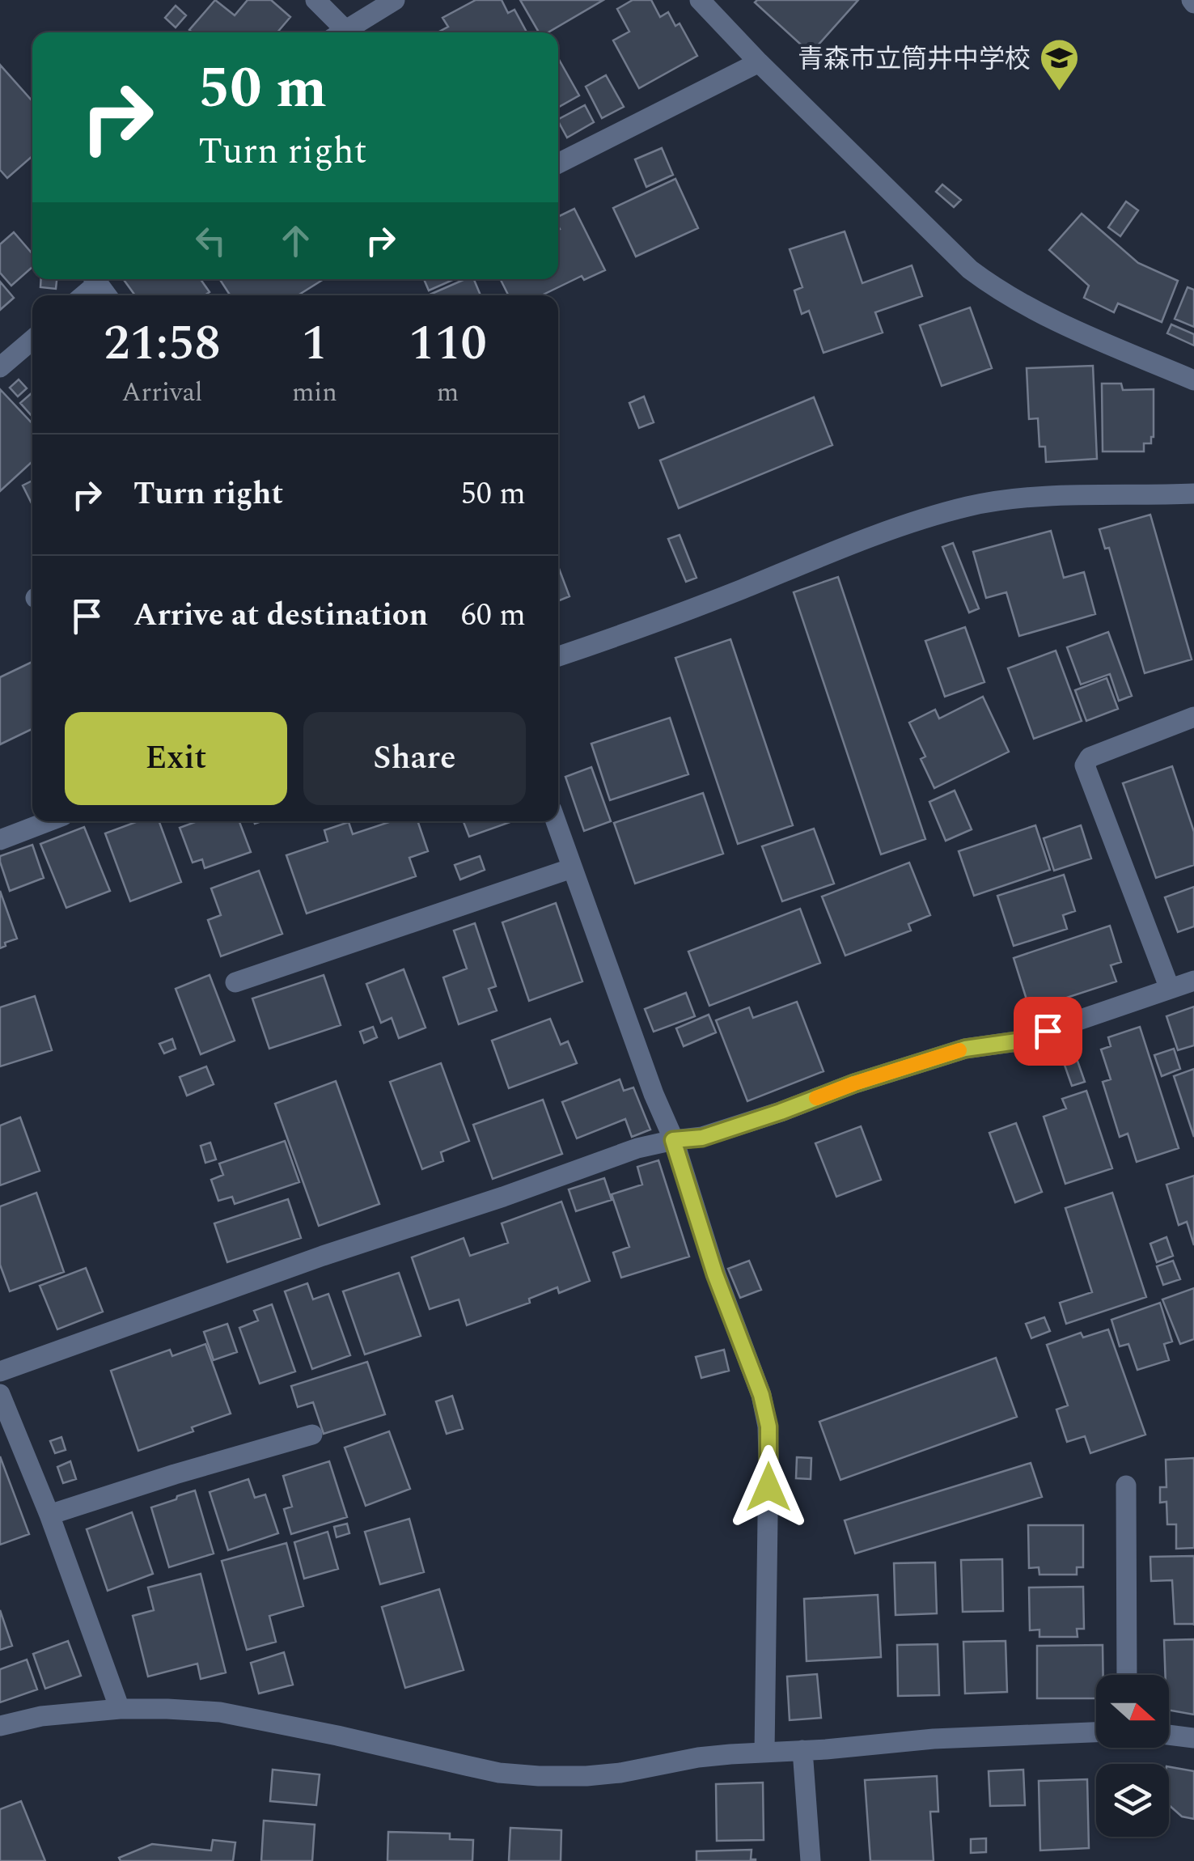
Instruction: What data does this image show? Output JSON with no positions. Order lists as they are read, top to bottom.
{
  "places": {
    "school or university": ["青森市立筒井中学校"]
  },
  "north": "right",
  "page": {
    "turn": ["50 m", "Turn right"],
    "eta": [
      "21:58",
      "Arrival",
      "1",
      "min",
      "110",
      "m"
    ],
    "list": [
      {
        "name": "Turn right",
        "value": "50 m"
      },
      {
        "name": "Arrive at destination",
        "value": "60 m"
      }
    ],
    "buttons": ["Exit", "Share"]
  }
}
